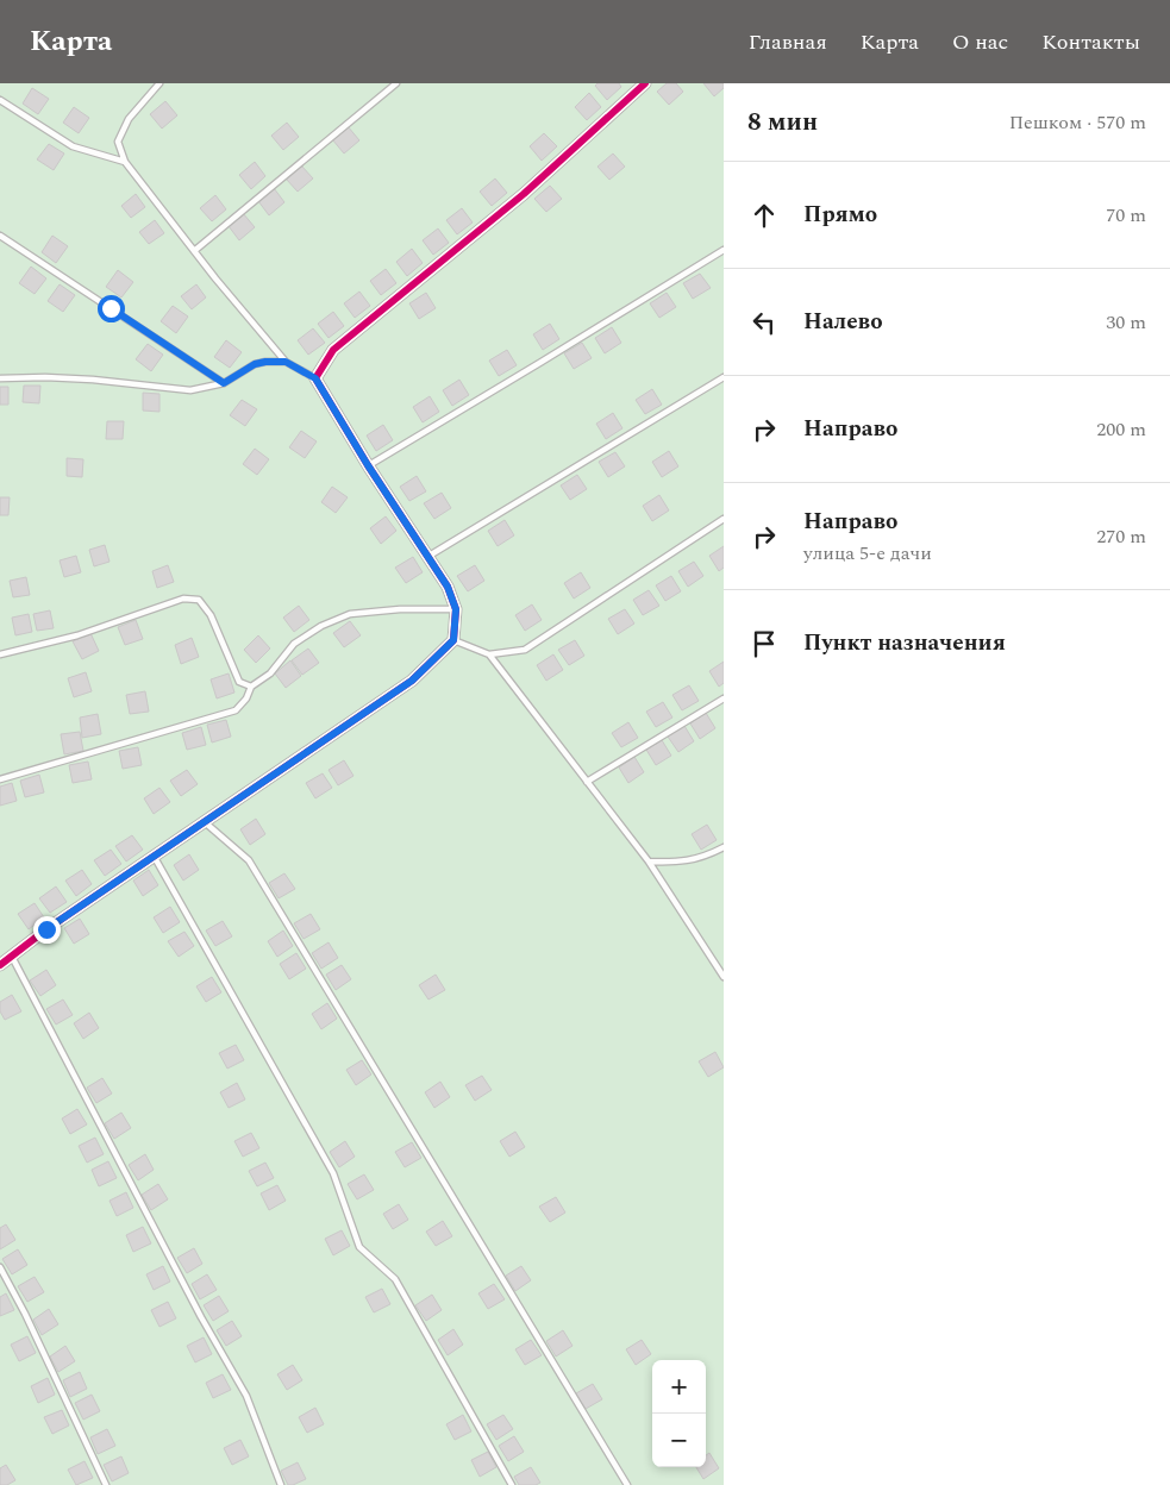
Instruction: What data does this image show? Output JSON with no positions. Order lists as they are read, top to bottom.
{
  "page": {
    "header": "Карта",
    "nav": [
      "Главная",
      "Карта",
      "О нас",
      "Контакты"
    ],
    "heading": ["8 мин", "Пешком · 570 m"],
    "list": [
      ["Прямо", "70 m"],
      ["Налево", "30 m"],
      ["Направо", "200 m"],
      ["Направо", "улица 5-е дачи", "270 m"],
      "Пункт назначения"
    ],
    "map_buttons": ["+", "−"]
  }
}
